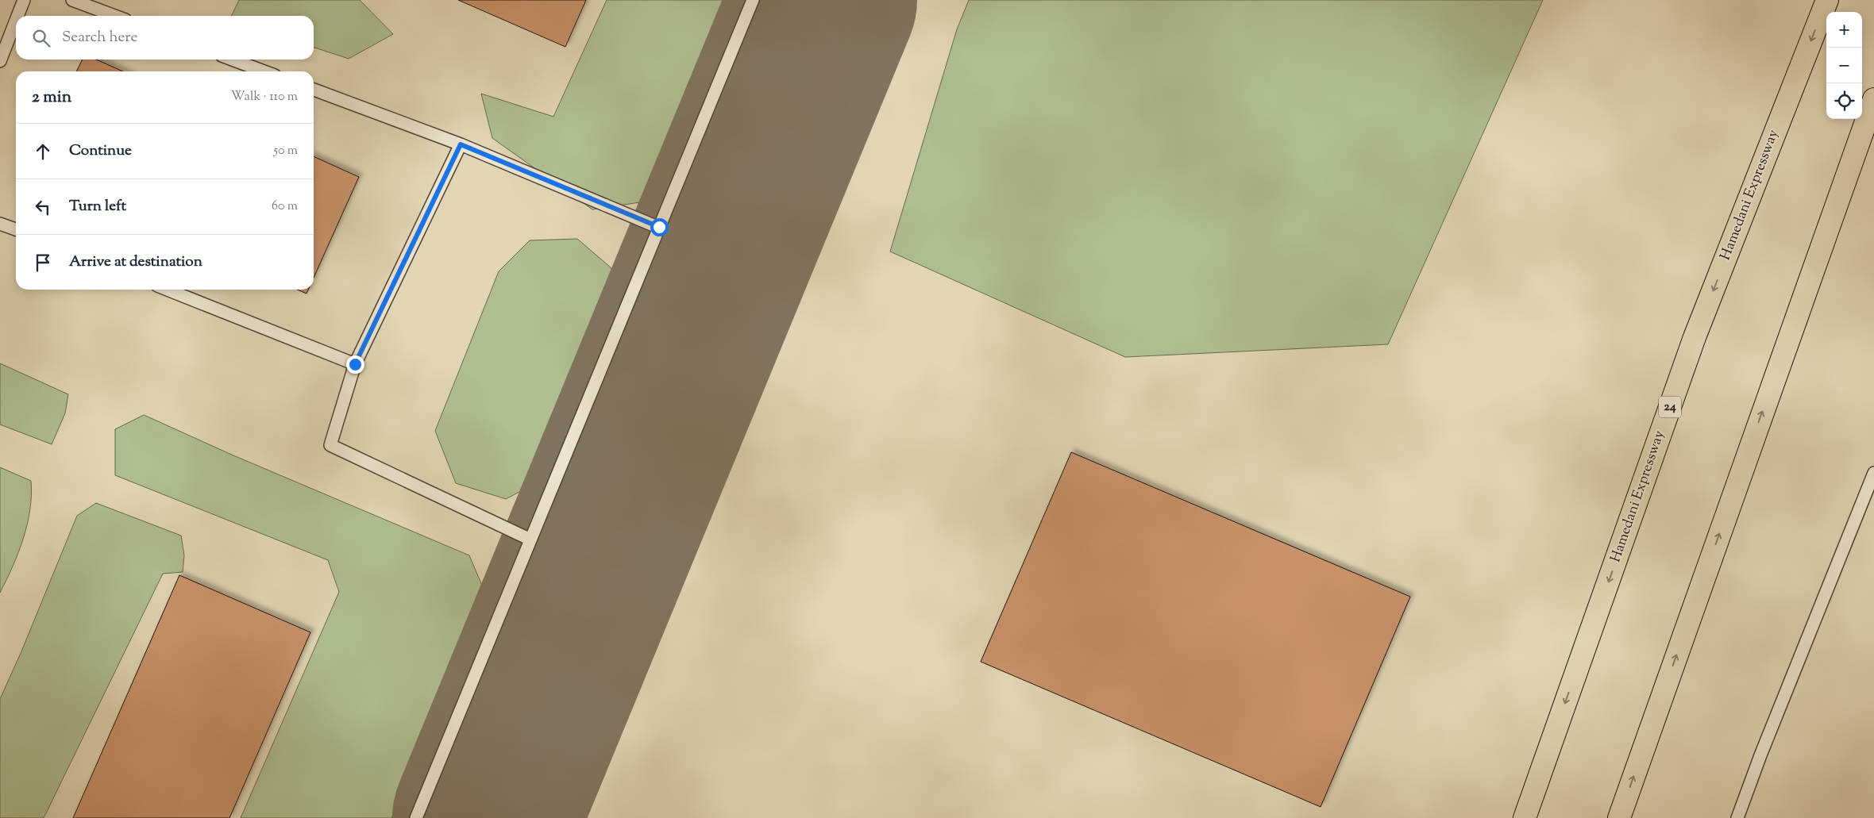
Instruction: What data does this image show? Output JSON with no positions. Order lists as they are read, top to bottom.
{
  "streets": {
    "highway": ["Hamedani Expressway", "24"]
  },
  "page": {
    "map_buttons": ["+", "−"],
    "search": "Search here",
    "heading": ["2 min", "Walk · 110 m"],
    "list": [
      ["Continue", "50 m"],
      ["Turn left", "60 m"],
      "Arrive at destination"
    ]
  }
}
